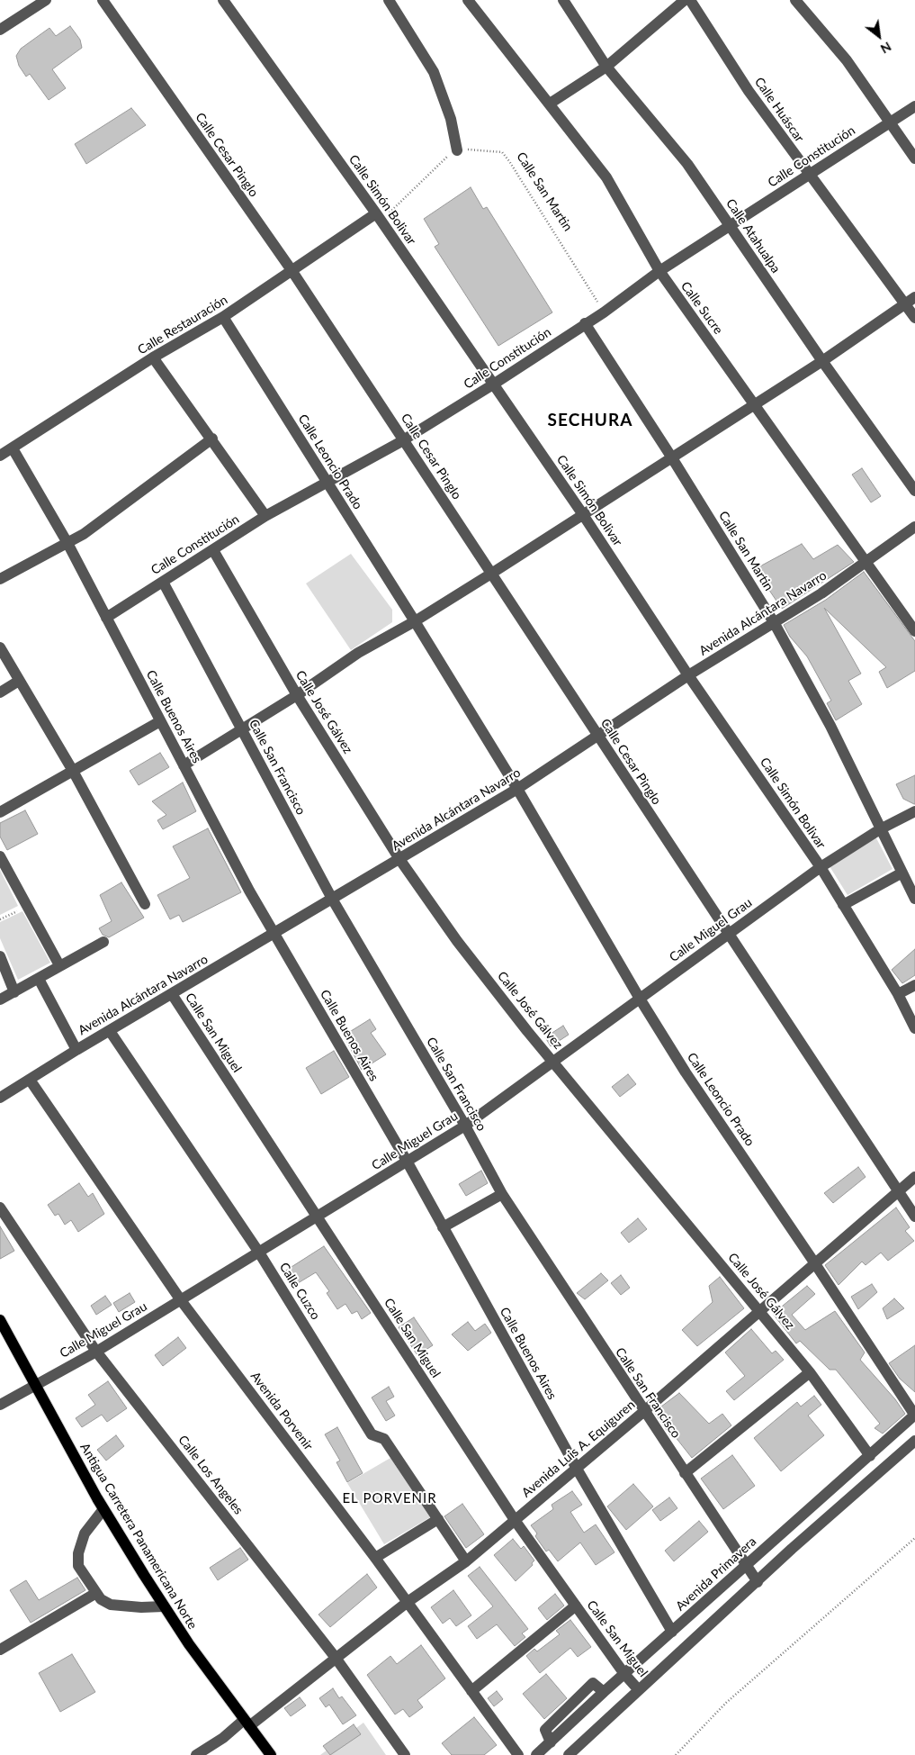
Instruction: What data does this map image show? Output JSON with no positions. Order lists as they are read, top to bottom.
{
  "streets": {
    "main road": ["Antigua Carretera Panamericana Norte"],
    "street": [
      "Calle Huáscar",
      "Calle Cesar Pinglo",
      "Calle Constitución",
      "Calle San Martin",
      "Calle Simón Bolivar",
      "Calle Atahualpa",
      "Calle Sucre",
      "Calle Restauración",
      "Calle Leoncio Prado",
      "Avenida Alcántara Navarro",
      "Calle José Gálvez",
      "Calle Buenos Aires",
      "Calle San Francisco",
      "Calle Miguel Grau",
      "Calle San Miguel",
      "Calle Cuzco",
      "Avenida Porvenir",
      "Avenida Luis A. Equiguren",
      "Calle Los Angeles",
      "Avenida Primavera"
    ]
  },
  "crossings": [
    ["Calle Huáscar", "Calle Constitución"],
    ["Calle Cesar Pinglo", "Calle Constitución"],
    ["Calle Cesar Pinglo", "Calle Restauración"],
    ["Calle Cesar Pinglo", "Avenida Alcántara Navarro"],
    ["Calle Cesar Pinglo", "Calle Miguel Grau"],
    ["Calle Cesar Pinglo", "Avenida Luis A. Equiguren"],
    ["Calle Constitución", "Calle San Martin"],
    ["Calle Constitución", "Calle Simón Bolivar"],
    ["Calle Constitución", "Calle Atahualpa"],
    ["Calle Constitución", "Calle Sucre"],
    ["Calle Constitución", "Calle Leoncio Prado"],
    ["Calle Constitución", "Calle José Gálvez"],
    ["Calle Constitución", "Calle Buenos Aires"],
    ["Calle Constitución", "Calle San Francisco"],
    ["Calle San Martin", "Avenida Alcántara Navarro"],
    ["Calle San Martin", "Calle Miguel Grau"],
    ["Calle Simón Bolivar", "Calle Restauración"],
    ["Calle Simón Bolivar", "Avenida Alcántara Navarro"],
    ["Calle Simón Bolivar", "Calle Miguel Grau"],
    ["Calle Sucre", "Avenida Alcántara Navarro"],
    ["Calle Restauración", "Calle Leoncio Prado"],
    ["Calle Restauración", "Calle Buenos Aires"],
    ["Calle Leoncio Prado", "Avenida Alcántara Navarro"],
    ["Calle Leoncio Prado", "Calle Miguel Grau"],
    ["Calle Leoncio Prado", "Avenida Luis A. Equiguren"],
    ["Calle Leoncio Prado", "Avenida Primavera"],
    ["Avenida Alcántara Navarro", "Calle José Gálvez"],
    ["Avenida Alcántara Navarro", "Calle Buenos Aires"],
    ["Avenida Alcántara Navarro", "Calle San Francisco"],
    ["Avenida Alcántara Navarro", "Calle San Miguel"],
    ["Avenida Alcántara Navarro", "Calle Cuzco"],
    ["Avenida Alcántara Navarro", "Avenida Porvenir"],
    ["Calle José Gálvez", "Calle Miguel Grau"],
    ["Calle José Gálvez", "Avenida Luis A. Equiguren"],
    ["Calle José Gálvez", "Avenida Primavera"],
    ["Calle Buenos Aires", "Calle Miguel Grau"],
    ["Calle Buenos Aires", "Avenida Luis A. Equiguren"],
    ["Calle Buenos Aires", "Avenida Primavera"],
    ["Calle San Francisco", "Calle Miguel Grau"],
    ["Calle San Francisco", "Avenida Luis A. Equiguren"],
    ["Calle San Francisco", "Avenida Primavera"],
    ["Calle Miguel Grau", "Calle San Miguel"],
    ["Calle Miguel Grau", "Calle Cuzco"],
    ["Calle Miguel Grau", "Avenida Porvenir"],
    ["Calle Miguel Grau", "Calle Los Angeles"],
    ["Calle Miguel Grau", "Antigua Carretera Panamericana Norte"],
    ["Calle San Miguel", "Avenida Luis A. Equiguren"],
    ["Calle San Miguel", "Avenida Primavera"],
    ["Calle Cuzco", "Avenida Luis A. Equiguren"],
    ["Avenida Porvenir", "Avenida Luis A. Equiguren"],
    ["Avenida Luis A. Equiguren", "Calle Los Angeles"],
    ["Avenida Luis A. Equiguren", "Antigua Carretera Panamericana Norte"]
  ],
  "districts": ["SECHURA", "EL PORVENIR"],
  "north": "bottom right"
}
